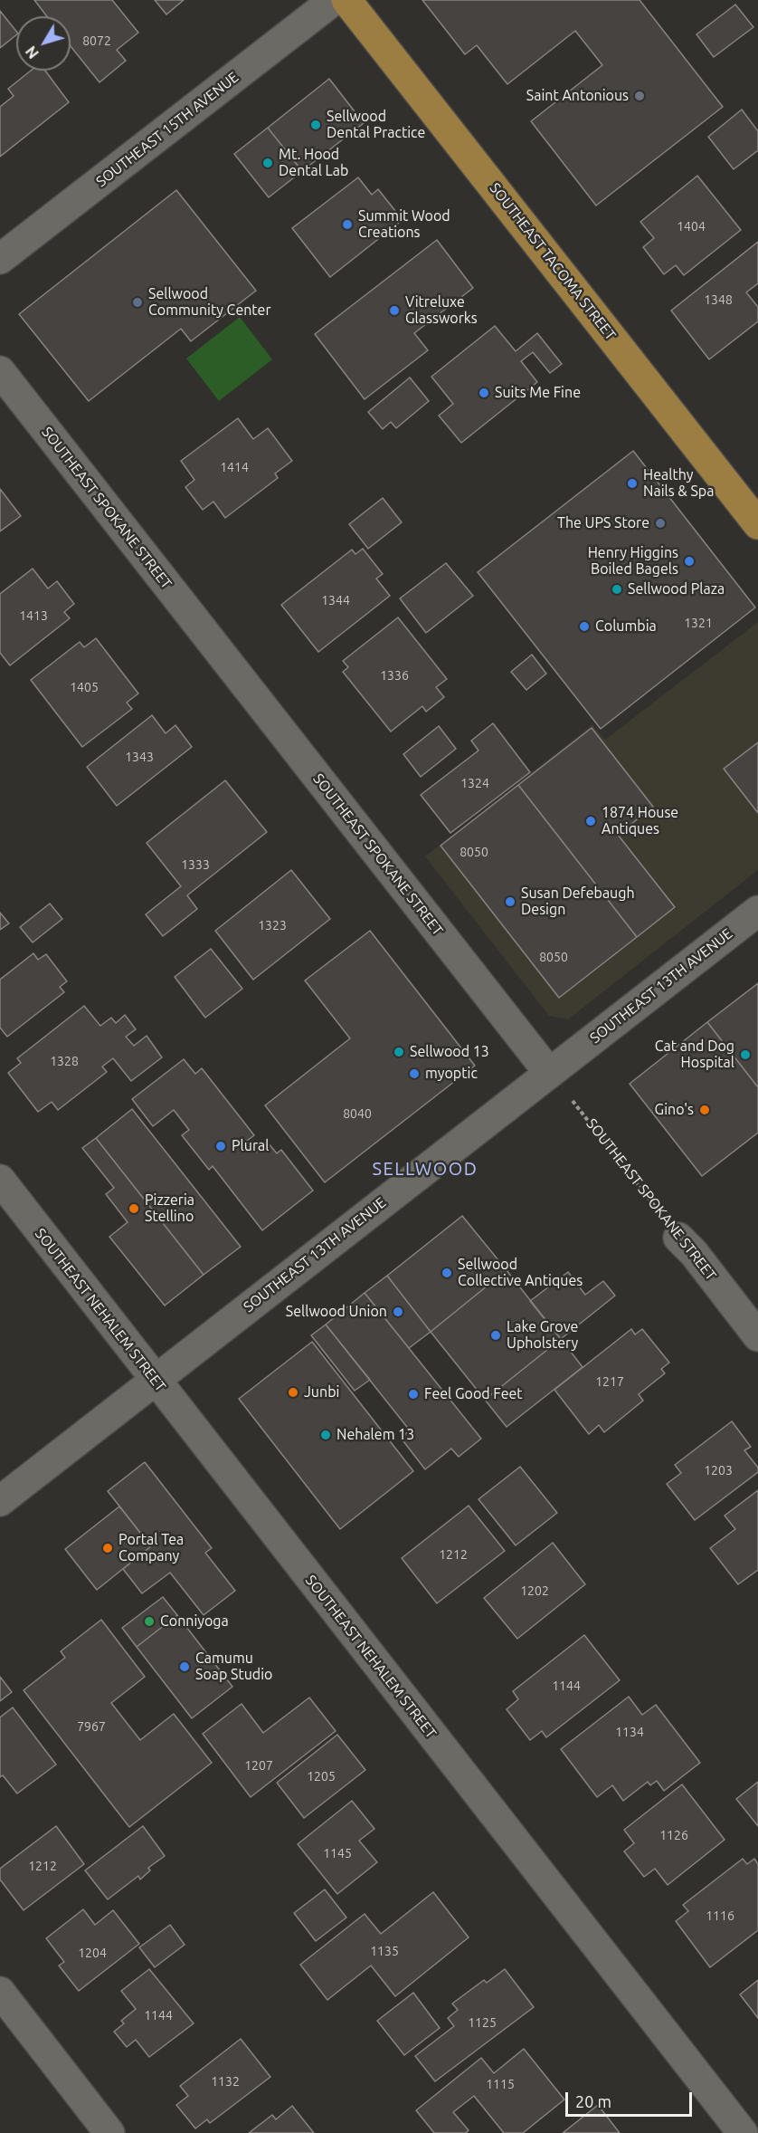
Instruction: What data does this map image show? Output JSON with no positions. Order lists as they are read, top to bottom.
{
  "streets": {
    "main road": ["SOUTHEAST TACOMA STREET"],
    "street": [
      "SOUTHEAST 15TH AVENUE",
      "SOUTHEAST SPOKANE STREET",
      "SOUTHEAST 13TH AVENUE",
      "SOUTHEAST NEHALEM STREET"
    ]
  },
  "crossings": [
    ["SOUTHEAST SPOKANE STREET", "SOUTHEAST 13TH AVENUE"],
    ["SOUTHEAST 13TH AVENUE", "SOUTHEAST NEHALEM STREET"]
  ],
  "districts": ["SELLWOOD"],
  "places": [
    "Saint Antonious",
    "Sellwood Dental Practice",
    "Mt. Hood Dental Lab",
    "Summit Wood Creations",
    "Sellwood Community Center",
    "Vitreluxe Glassworks",
    "Suits Me Fine",
    "Healthy Nails & Spa",
    "The UPS Store",
    "Henry Higgins Boiled Bagels",
    "Sellwood Plaza",
    "Columbia",
    "1874 House Antiques",
    "Susan Defebaugh Design",
    "Sellwood 13",
    "Cat and Dog Hospital",
    "myoptic",
    "Gino's",
    "Plural",
    "Pizzeria Stellino",
    "Sellwood Collective Antiques",
    "Sellwood Union",
    "Lake Grove Upholstery",
    "Junbi",
    "Feel Good Feet",
    "Nehalem 13",
    "Portal Tea Company",
    "Conniyoga",
    "Camumu Soap Studio"
  ],
  "house_numbers": [
    "8072",
    "1404",
    "1348",
    "1414",
    "1344",
    "1413",
    "1321",
    "1336",
    "1405",
    "1343",
    "1324",
    "8050",
    "1333",
    "1323",
    "8050",
    "1328",
    "8040",
    "1217",
    "1203",
    "1212",
    "1202",
    "1144",
    "7967",
    "1134",
    "1207",
    "1205",
    "1126",
    "1145",
    "1212",
    "1116",
    "1135",
    "1204",
    "1144",
    "1125",
    "1132",
    "1115"
  ],
  "scale_bar": "20 m",
  "north": "bottom left"
}
